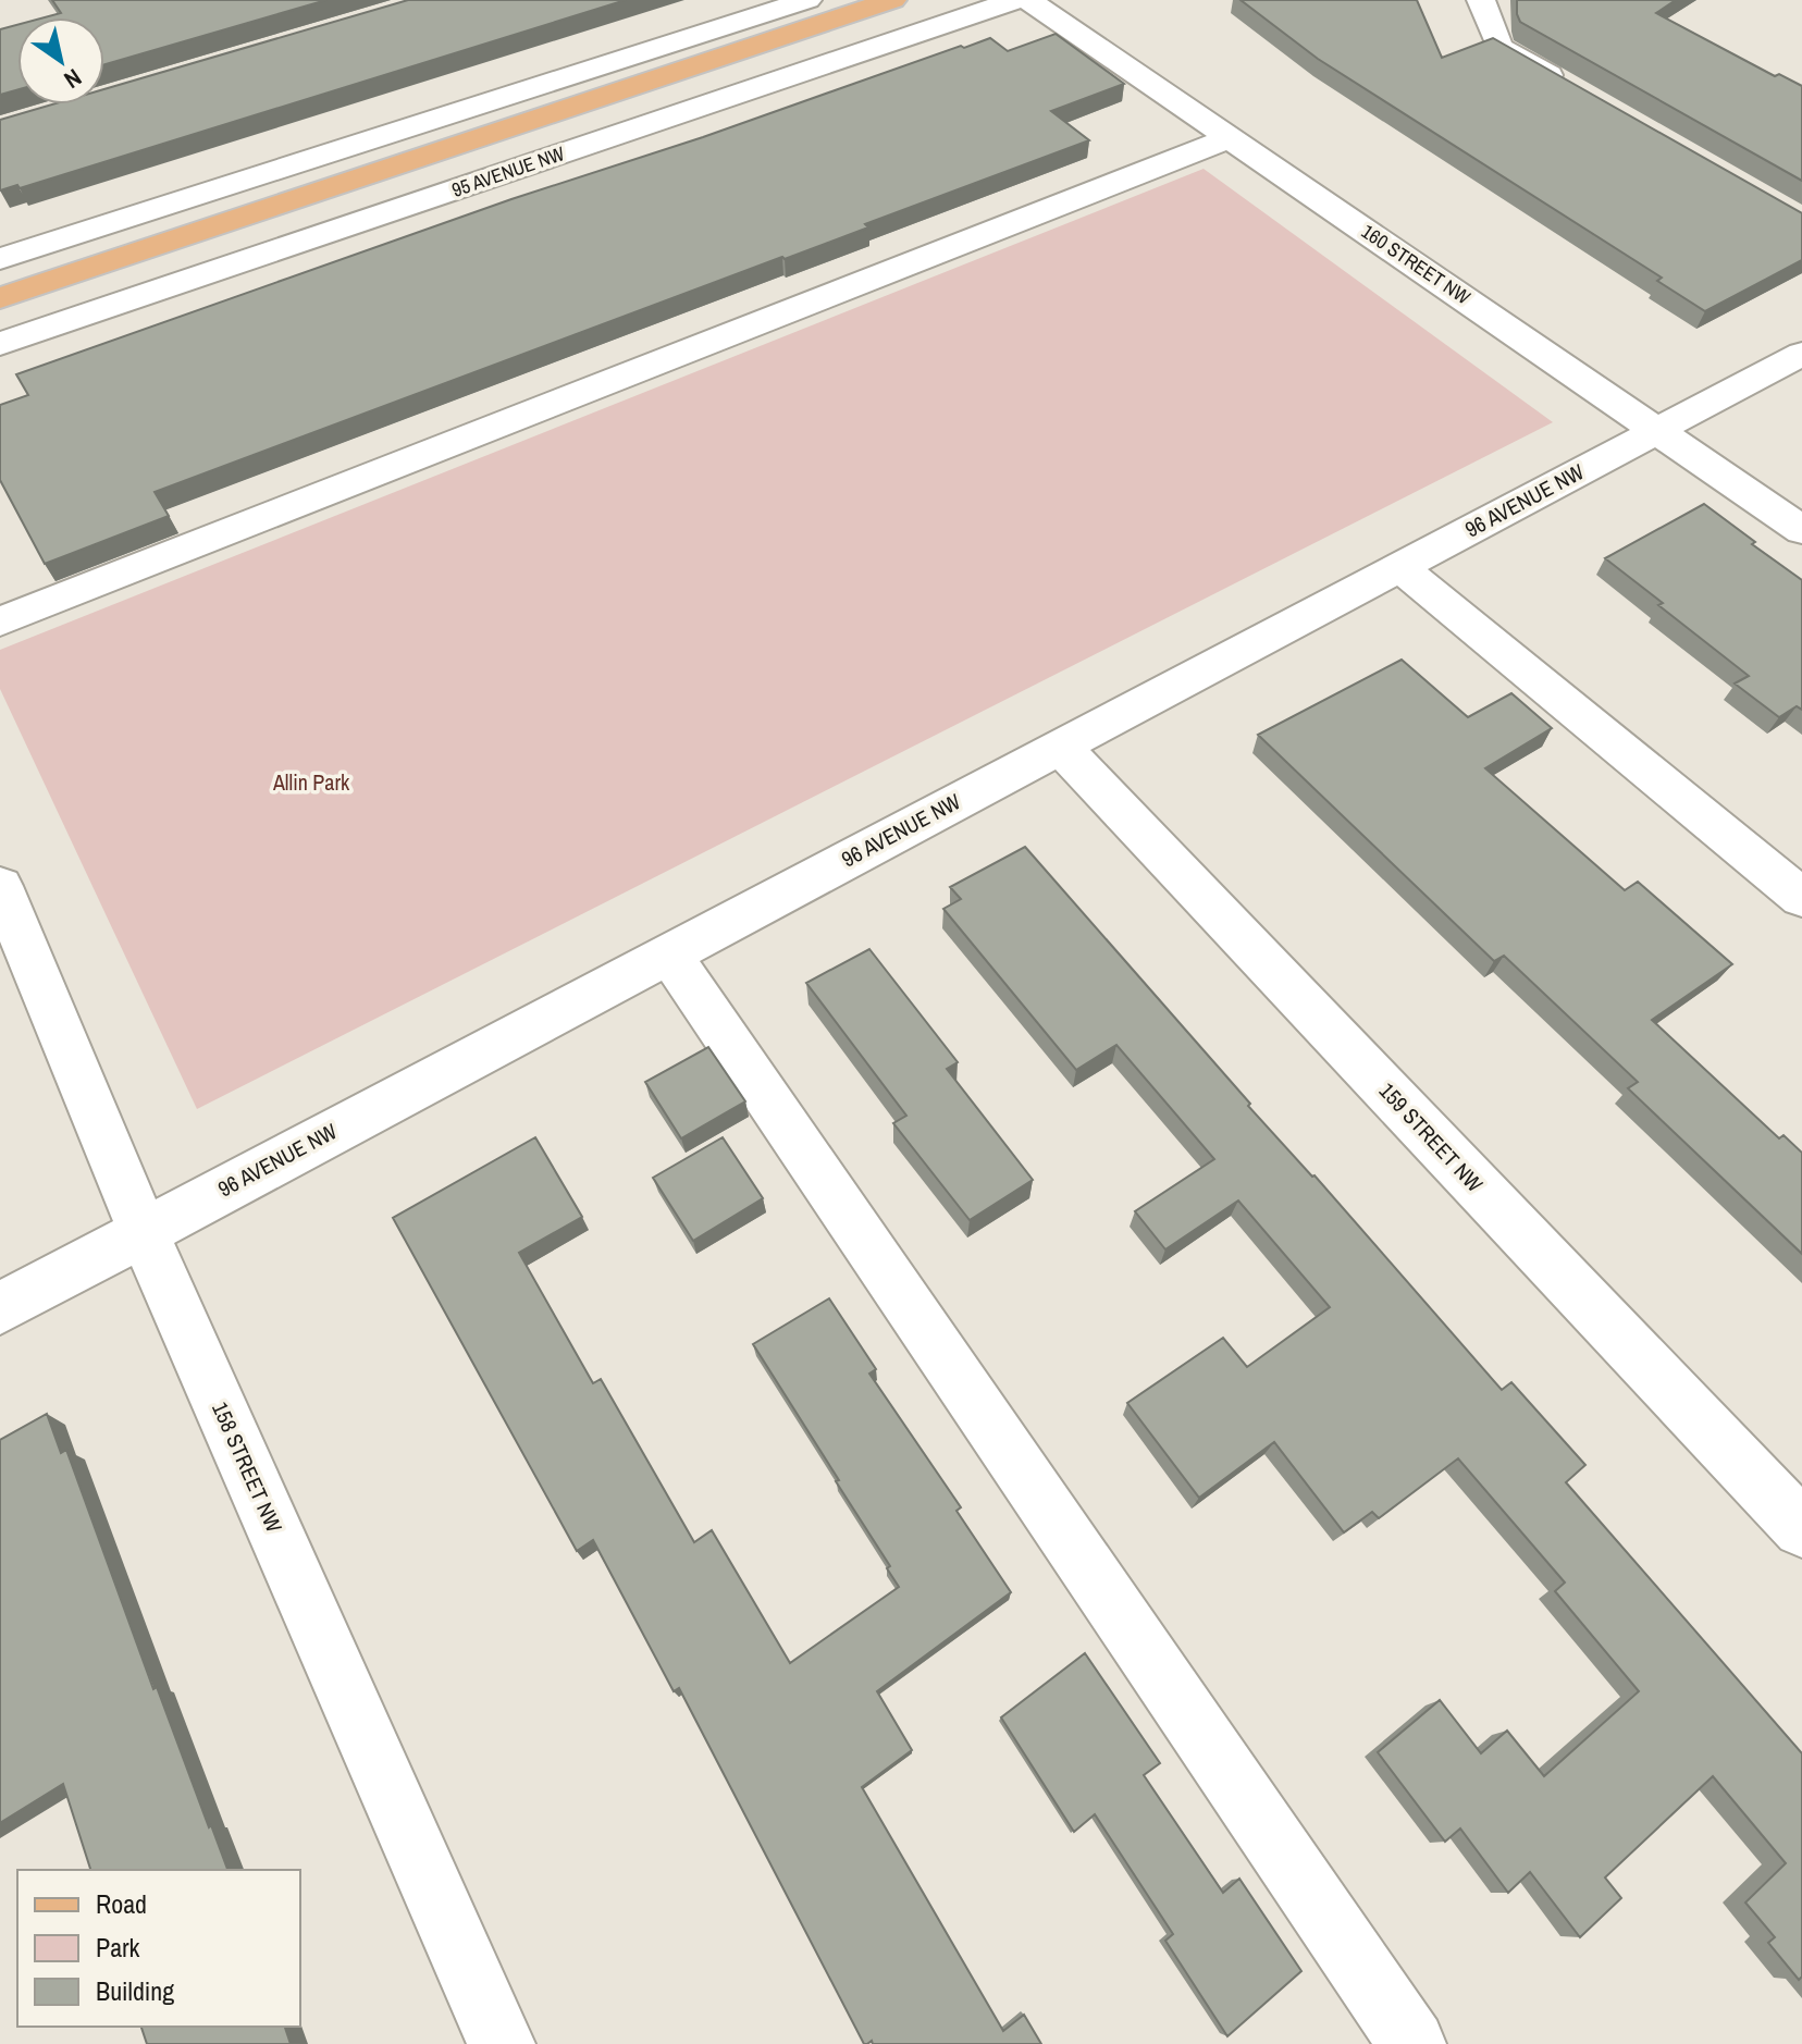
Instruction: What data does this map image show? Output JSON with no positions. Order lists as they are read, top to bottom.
{
  "streets": {
    "main road": ["95 AVENUE NW"],
    "street": [
      "160 STREET NW",
      "96 AVENUE NW",
      "159 STREET NW",
      "158 STREET NW"
    ]
  },
  "crossings": [
    ["160 STREET NW", "96 AVENUE NW"],
    ["96 AVENUE NW", "159 STREET NW"],
    ["96 AVENUE NW", "158 STREET NW"]
  ],
  "parks": ["Allin Park"],
  "legend": ["Road", "Park", "Building"],
  "north": "bottom right"
}
